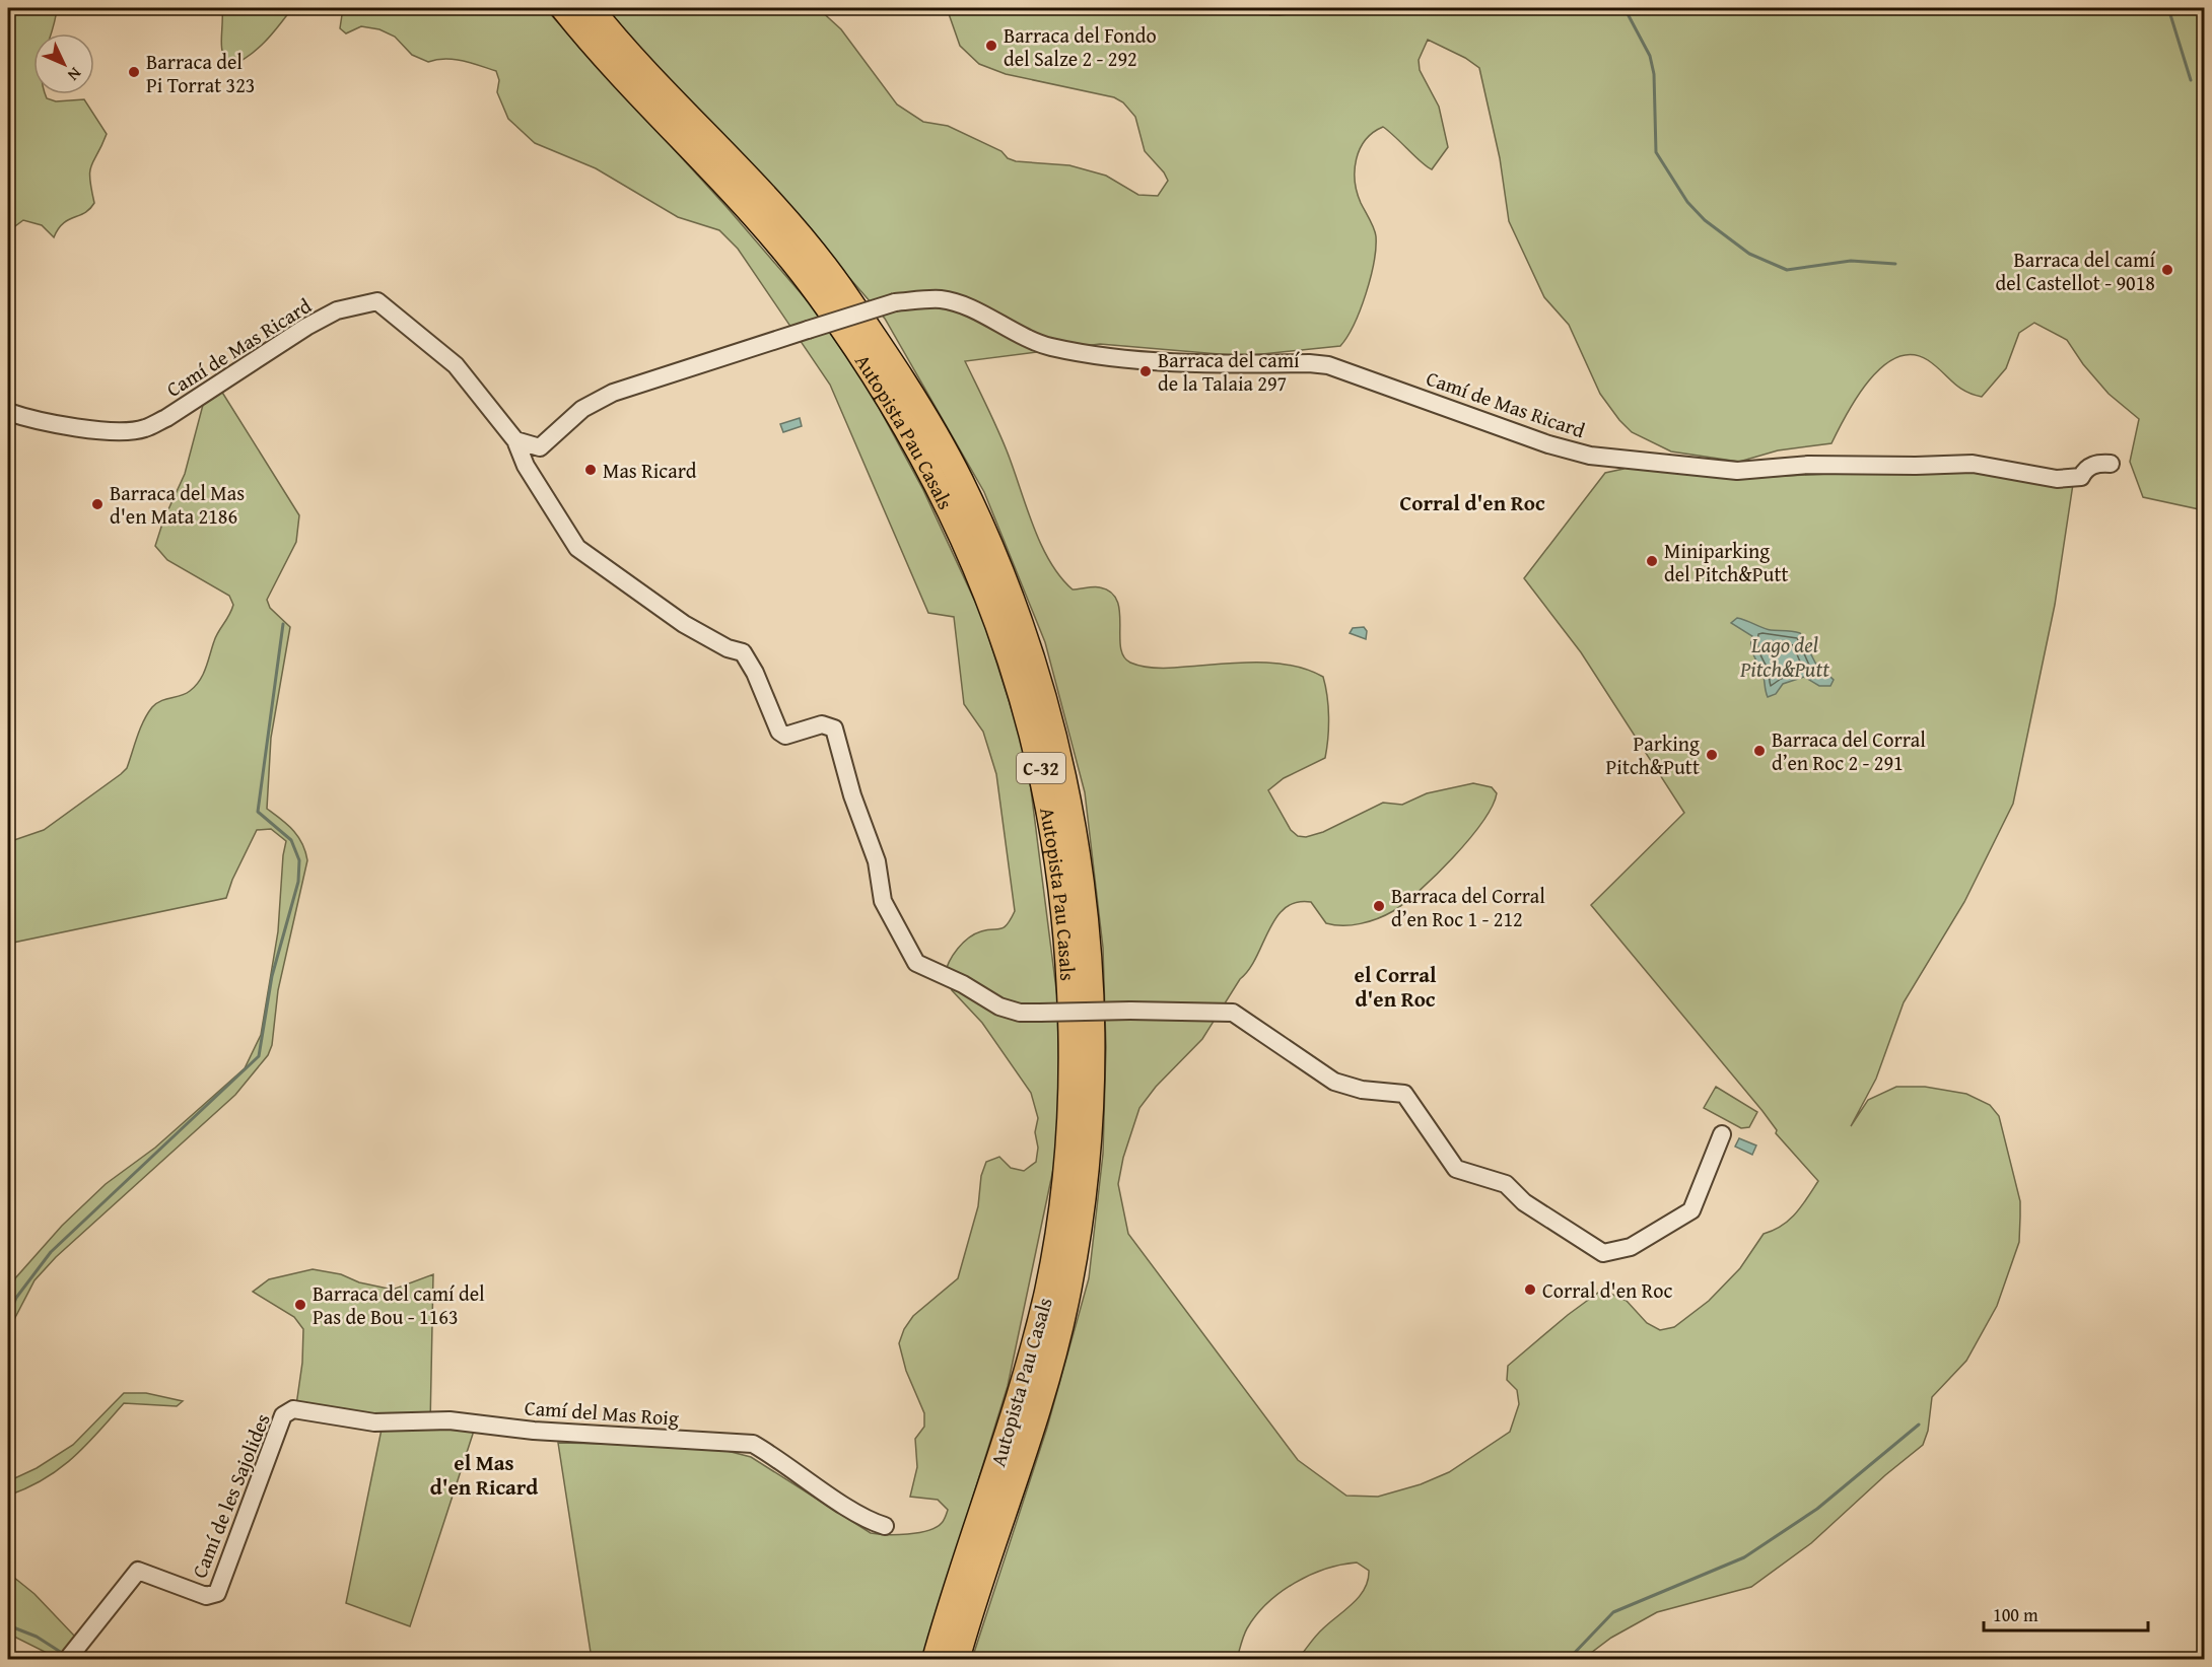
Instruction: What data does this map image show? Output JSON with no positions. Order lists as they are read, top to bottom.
{
  "streets": {
    "highway": ["Autopista Pau Casals", "C-32"],
    "street": ["Camí de Mas Ricard", "Camí del Mas Roig", "Camí de les Sajolides"]
  },
  "crossings": [
    ["Camí del Mas Roig", "Camí de les Sajolides"]
  ],
  "districts": ["Corral d'en Roc", "el Corral d'en Roc", "el Mas d'en Ricard"],
  "water": ["Lago del Pitch&Putt"],
  "places": [
    "Barraca del Fondo del Salze 2 - 292",
    "Barraca del Pi Torrat 323",
    "Barraca del camí del Castellot - 9018",
    "Barraca del camí de la Talaia 297",
    "Mas Ricard",
    "Barraca del Mas d'en Mata 2186",
    "Miniparking del Pitch&Putt",
    "Barraca del Corral d’en Roc 2 - 291",
    "Parking Pitch&Putt",
    "Barraca del Corral d’en Roc 1 - 212",
    "Corral d'en Roc",
    "Barraca del camí del Pas de Bou - 1163"
  ],
  "scale_bar": "100 m",
  "north": "bottom right"
}
